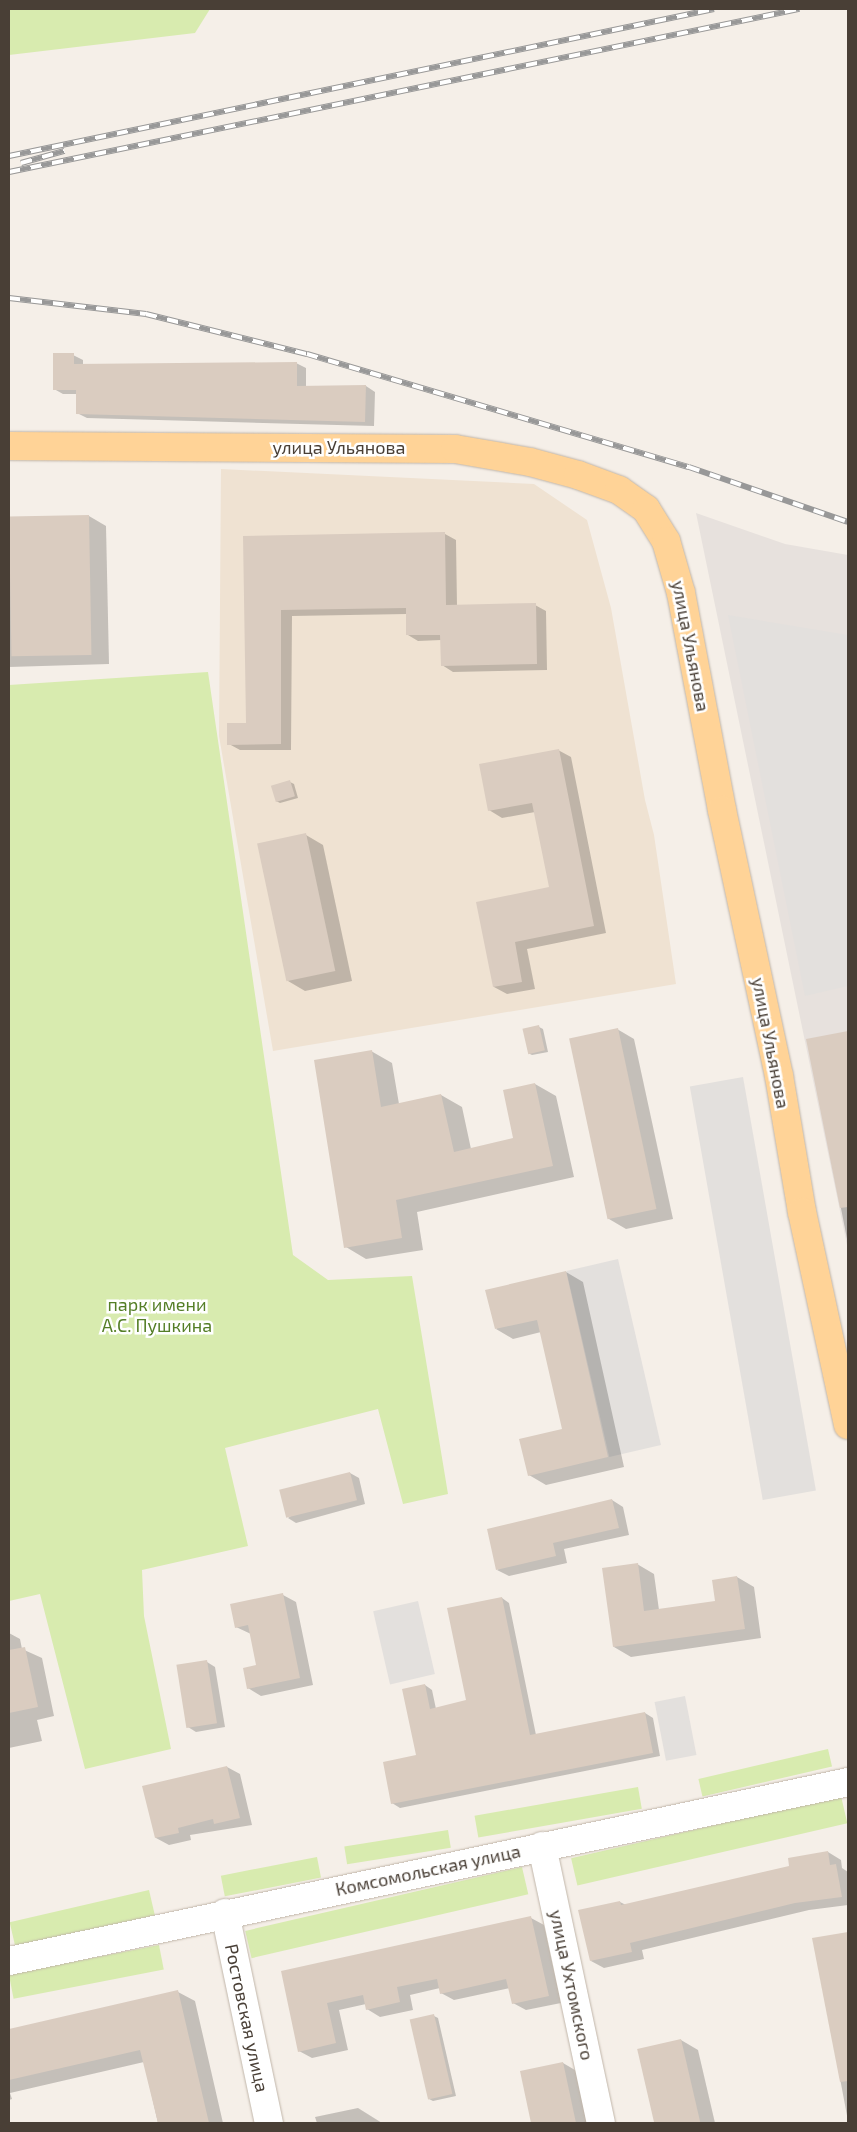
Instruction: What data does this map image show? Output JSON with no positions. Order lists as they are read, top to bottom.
{
  "streets": {
    "main road": ["улица Ульянова"],
    "street": ["Комсомольская улица", "улица Ухтомского", "Ростовская улица"]
  },
  "crossings": [
    ["Комсомольская улица", "улица Ухтомского"],
    ["Комсомольская улица", "Ростовская улица"]
  ],
  "parks": ["парк имени А.С. Пушкина"]
}
